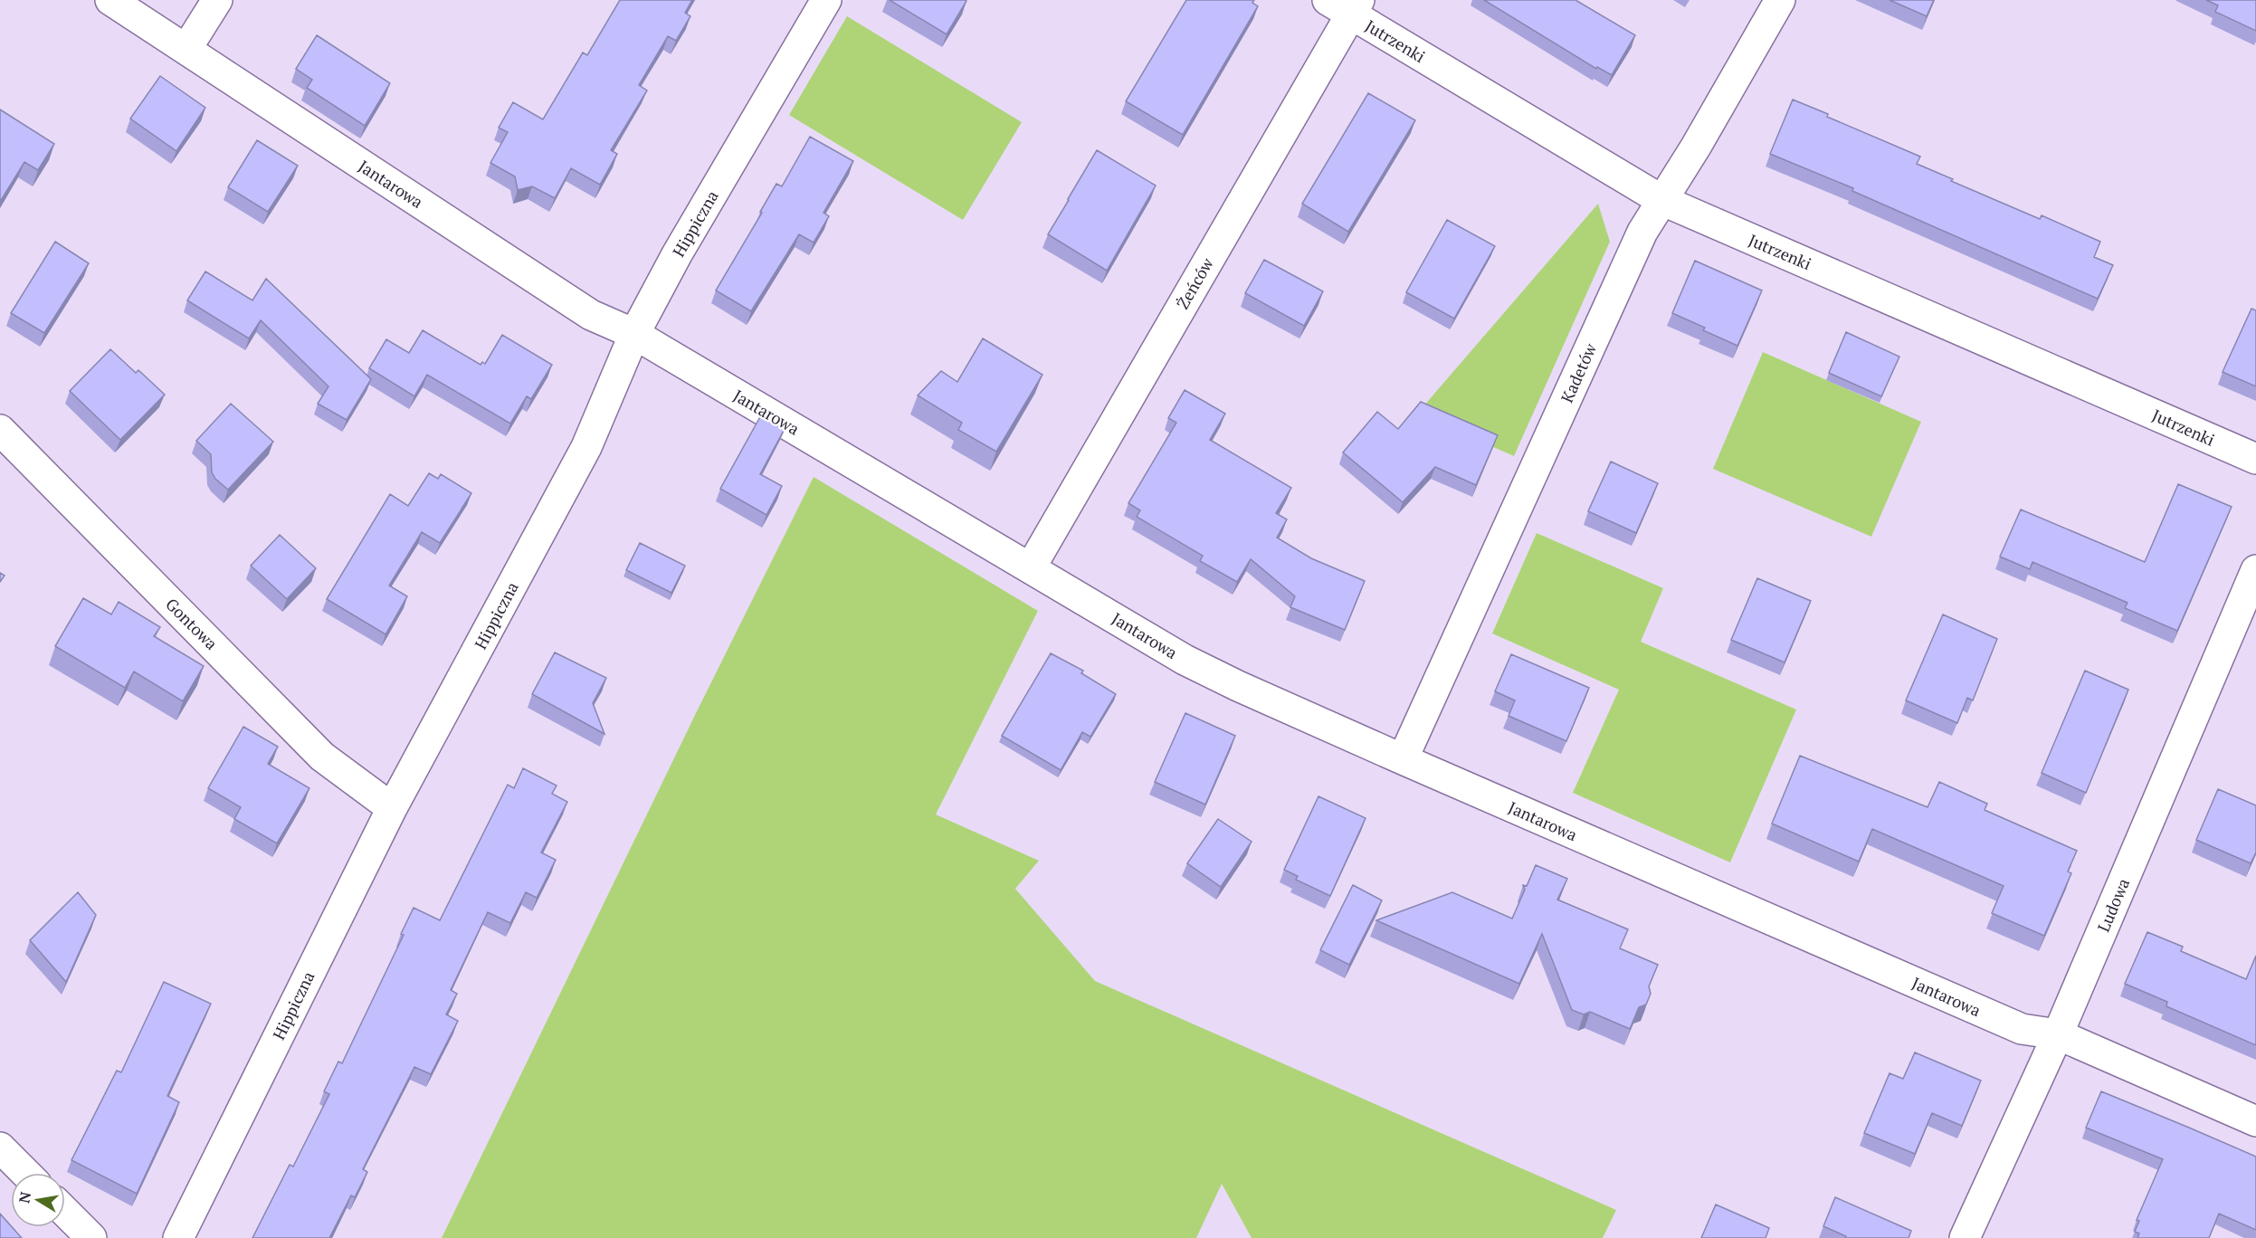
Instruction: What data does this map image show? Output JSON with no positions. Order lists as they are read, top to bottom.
{
  "streets": {
    "street": [
      "Jutrzenki",
      "Jantarowa",
      "Hippiczna",
      "Żeńców",
      "Kadetów",
      "Gontowa",
      "Ludowa"
    ]
  },
  "crossings": [
    ["Jutrzenki", "Żeńców"],
    ["Jutrzenki", "Kadetów"],
    ["Jantarowa", "Hippiczna"],
    ["Jantarowa", "Żeńców"],
    ["Jantarowa", "Kadetów"],
    ["Jantarowa", "Ludowa"],
    ["Hippiczna", "Gontowa"]
  ],
  "north": "left"
}
